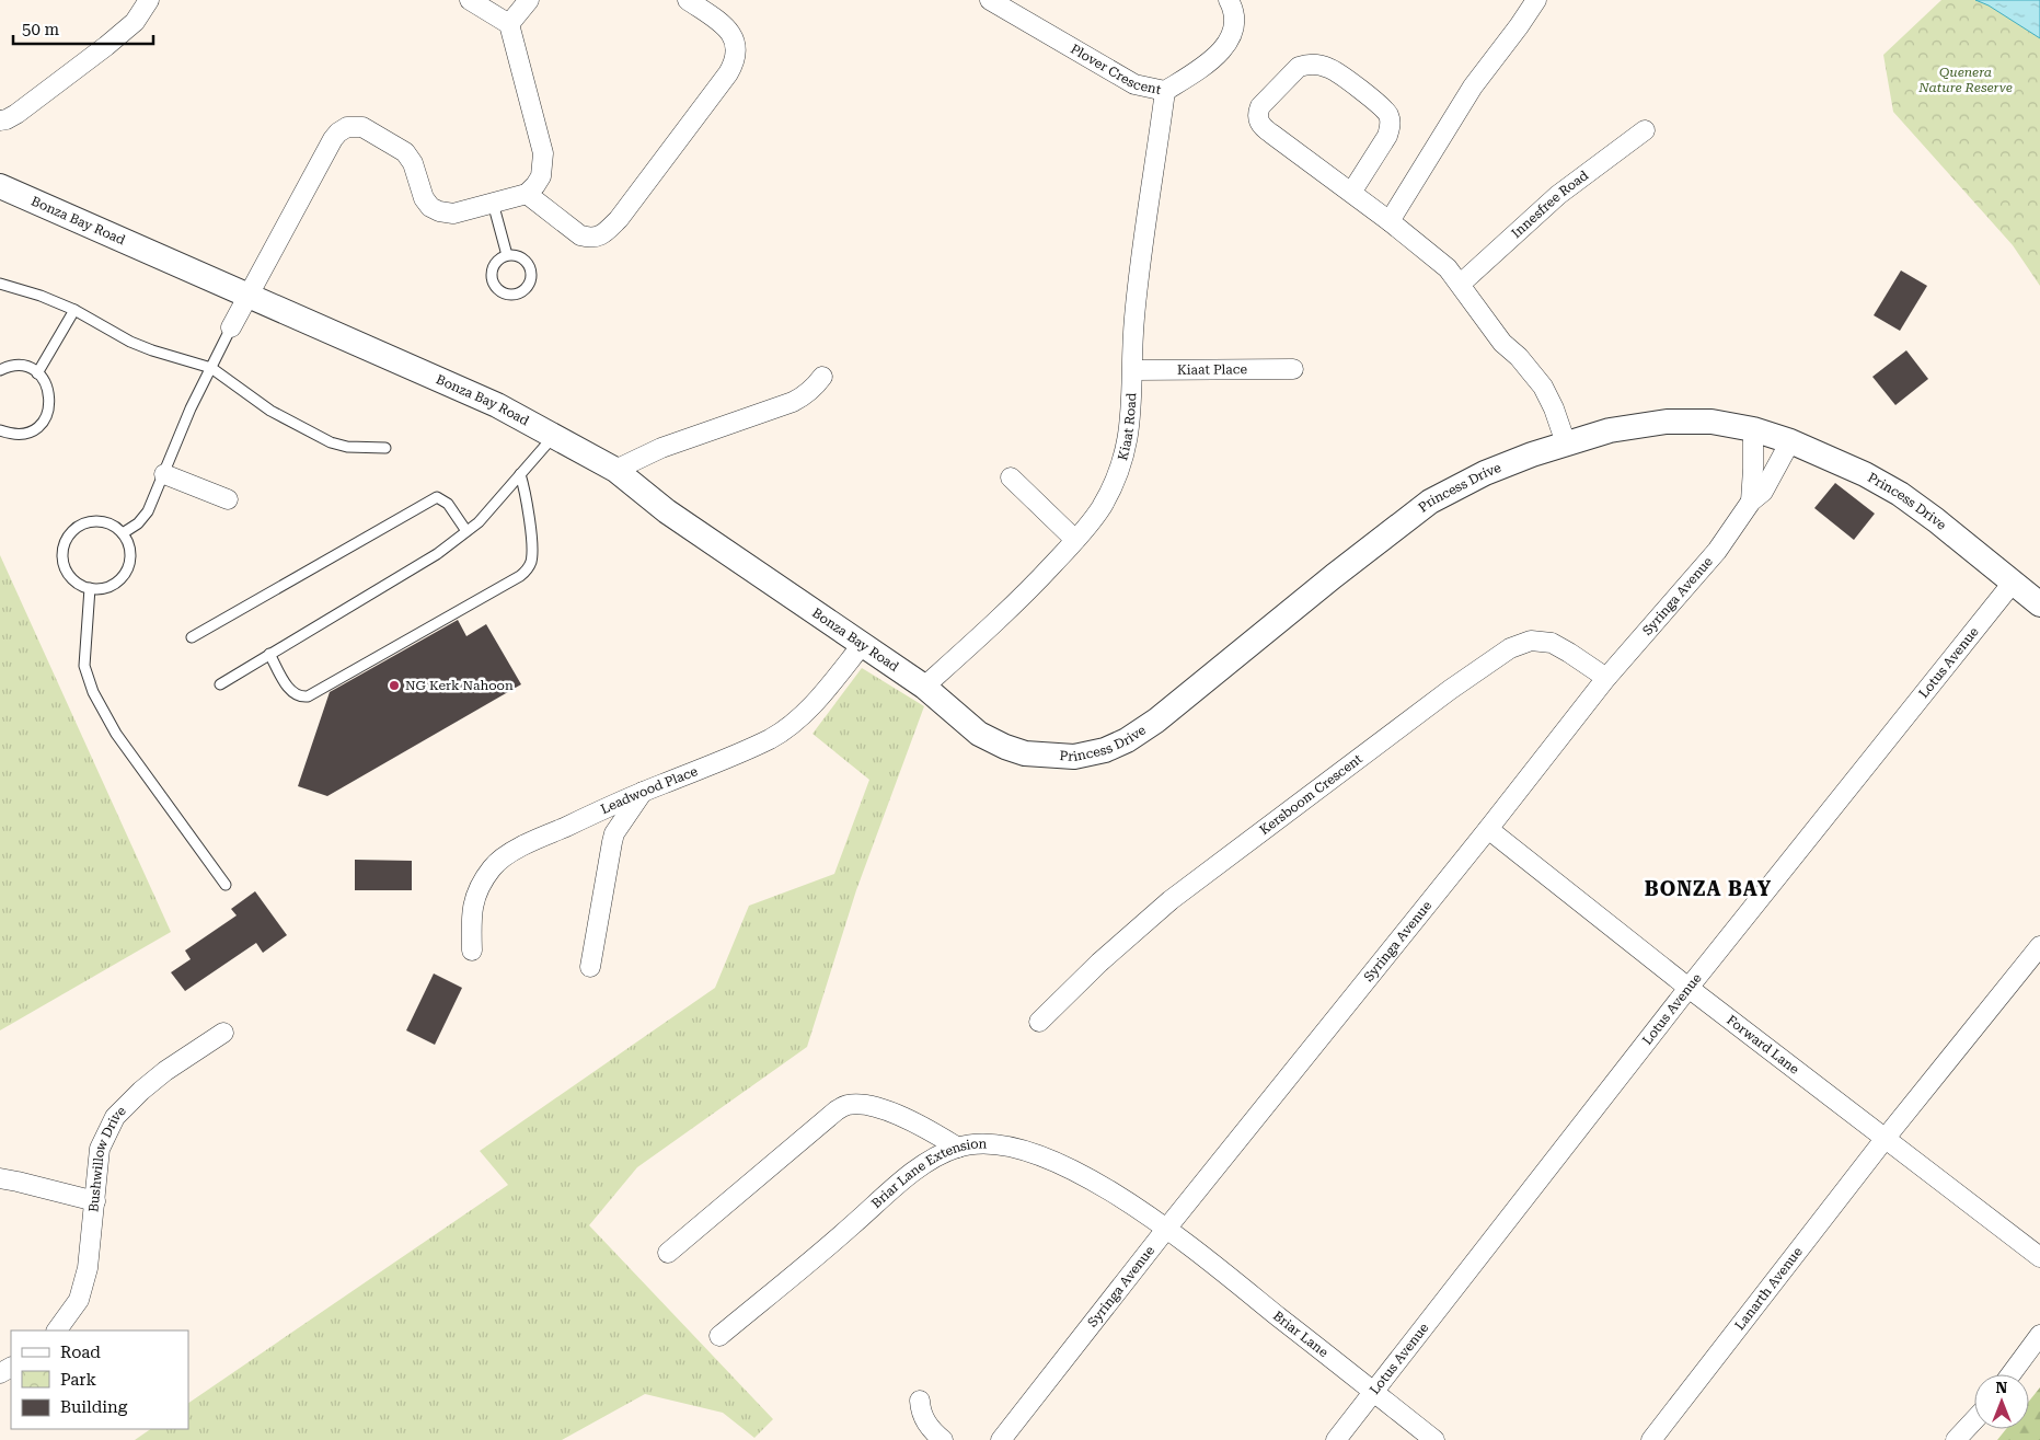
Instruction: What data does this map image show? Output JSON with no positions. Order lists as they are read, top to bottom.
{
  "streets": {
    "street": [
      "Plover Crescent",
      "Innesfree Road",
      "Bonza Bay Road",
      "Kiaat Place",
      "Kiaat Road",
      "Princess Drive",
      "Syringa Avenue",
      "Lotus Avenue",
      "Leadwood Place",
      "Kersboom Crescent",
      "Forward Lane",
      "Bushwillow Drive",
      "Briar Lane Extension",
      "Lanarth Avenue",
      "Briar Lane"
    ]
  },
  "crossings": [
    ["Plover Crescent", "Kiaat Road"],
    ["Bonza Bay Road", "Kiaat Road"],
    ["Bonza Bay Road", "Princess Drive"],
    ["Bonza Bay Road", "Leadwood Place"],
    ["Kiaat Place", "Kiaat Road"],
    ["Kiaat Road", "Princess Drive"],
    ["Princess Drive", "Syringa Avenue"],
    ["Princess Drive", "Lotus Avenue"],
    ["Syringa Avenue", "Kersboom Crescent"],
    ["Syringa Avenue", "Forward Lane"],
    ["Syringa Avenue", "Briar Lane Extension"],
    ["Syringa Avenue", "Briar Lane"],
    ["Lotus Avenue", "Forward Lane"],
    ["Lotus Avenue", "Briar Lane"],
    ["Forward Lane", "Lanarth Avenue"],
    ["Briar Lane Extension", "Briar Lane"]
  ],
  "districts": ["BONZA BAY"],
  "parks": ["Quenera Nature Reserve"],
  "places": ["NG Kerk Nahoon"],
  "legend": ["Road", "Park", "Building"],
  "scale_bar": "50 m",
  "north": "top"
}
